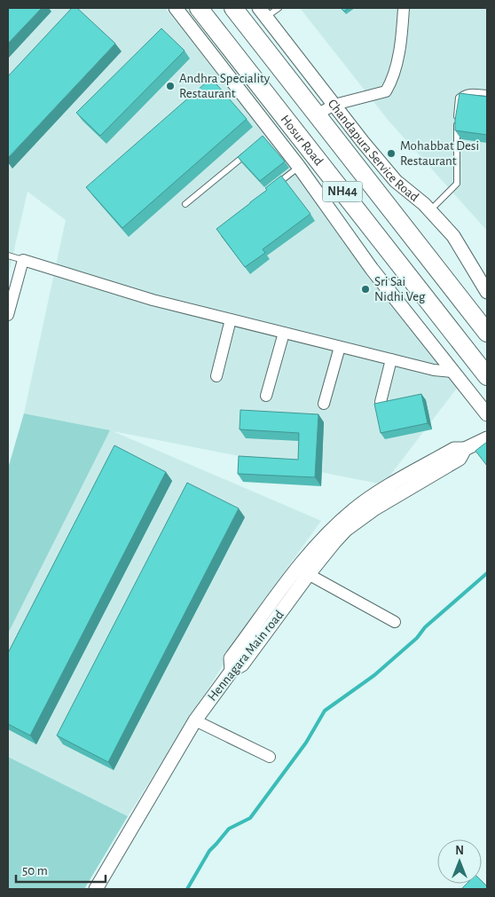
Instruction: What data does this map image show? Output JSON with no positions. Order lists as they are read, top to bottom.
{
  "streets": {
    "highway": ["Hosur Road", "NH44"],
    "street": ["Chandapura Service Road", "Hennagara Main road"]
  },
  "places": ["Andhra Speciality Restaurant", "Mohabbat Desi Restaurant", "Sri Sai Nidhi Veg"],
  "scale_bar": "50 m",
  "north": "top"
}
